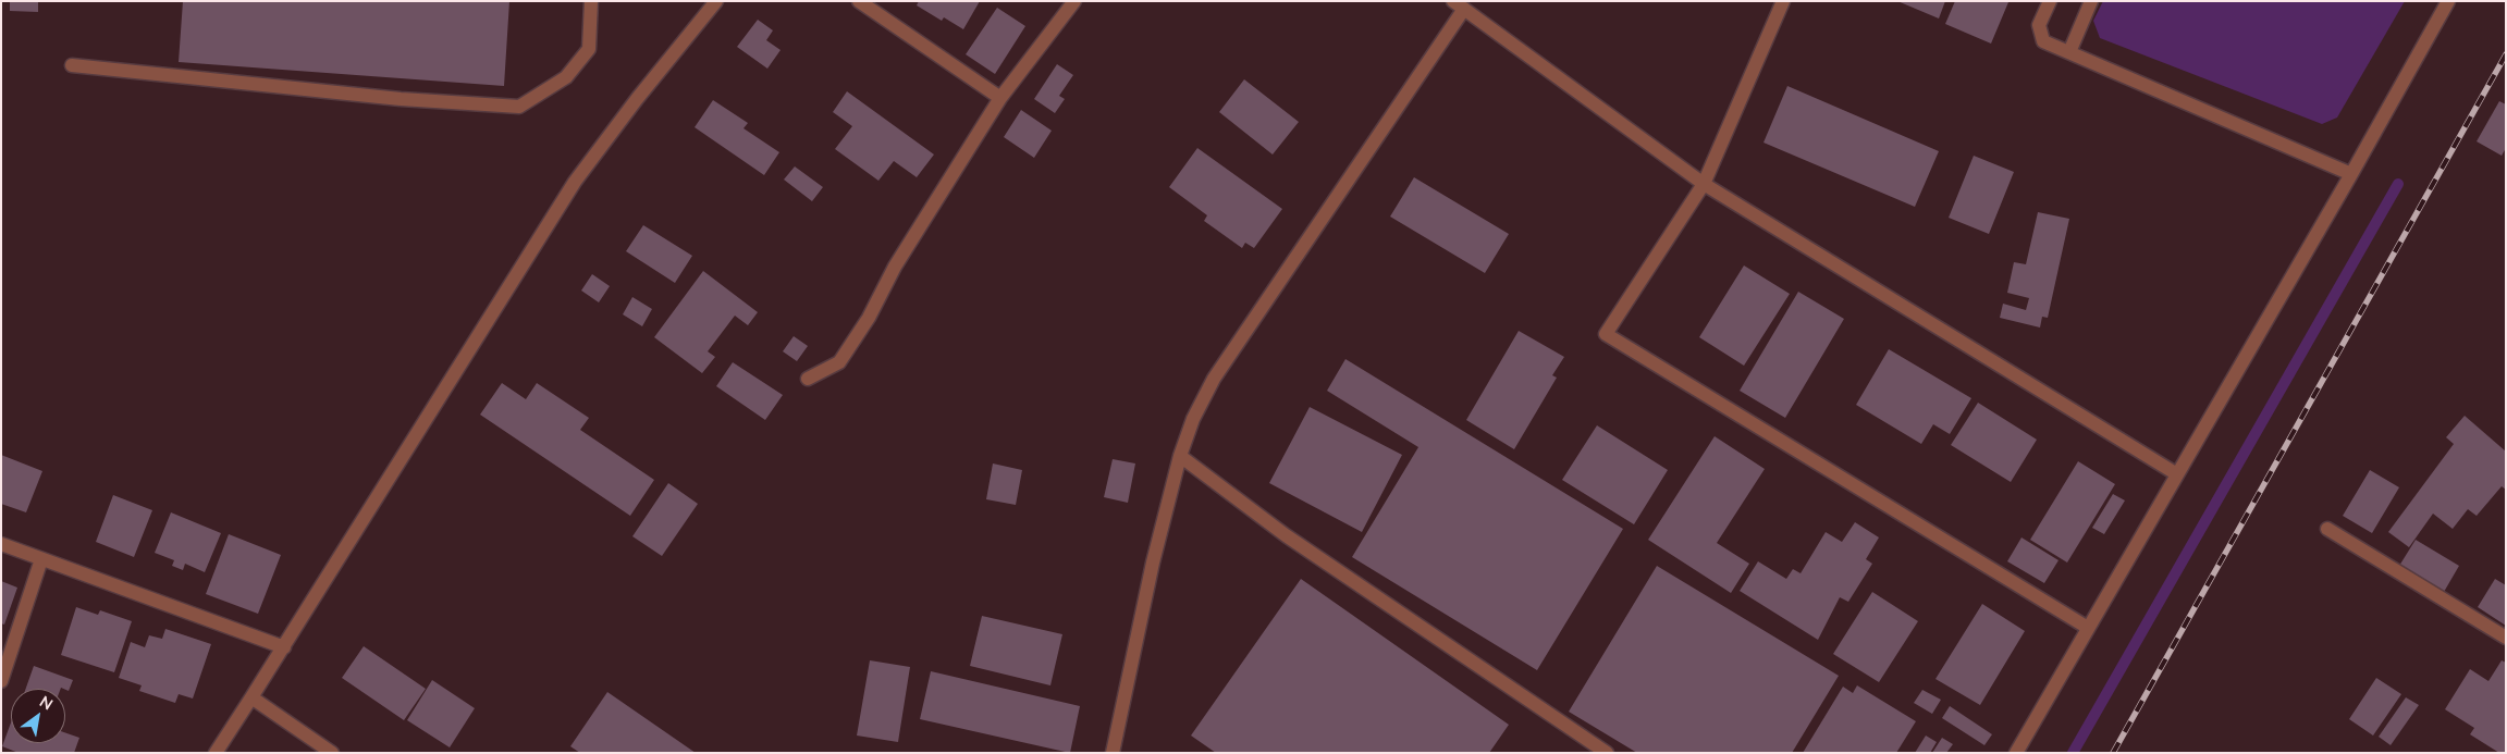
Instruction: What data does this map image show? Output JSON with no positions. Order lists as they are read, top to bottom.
{
  "north": "top right"
}
